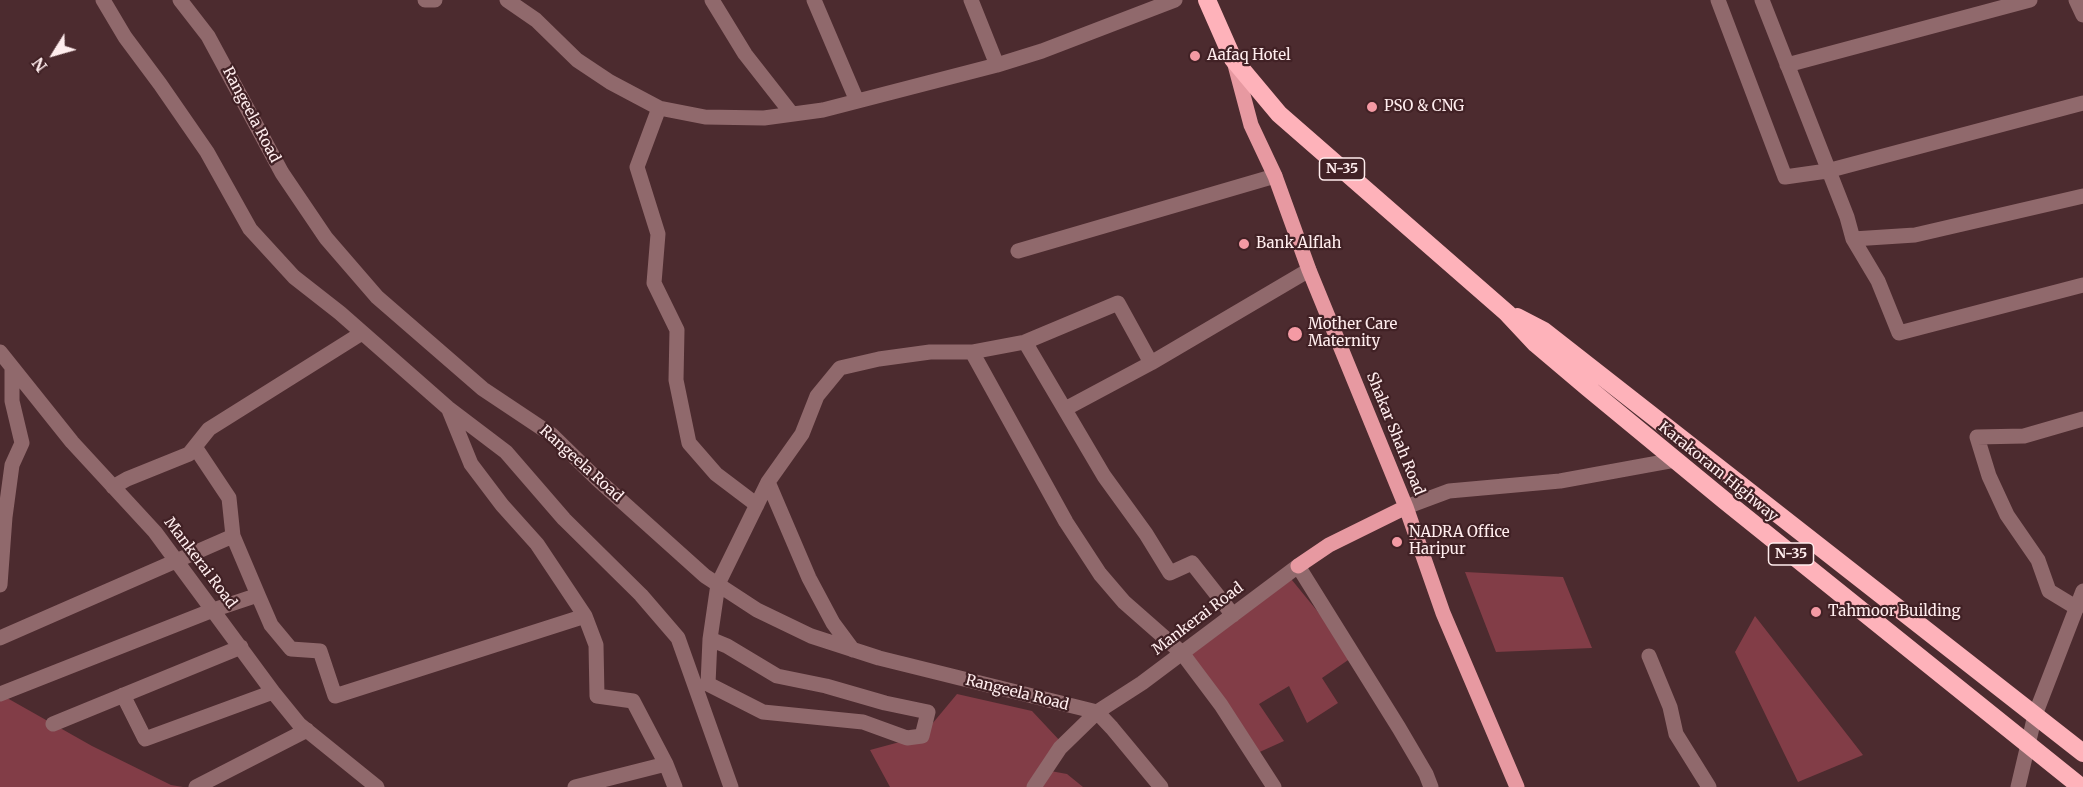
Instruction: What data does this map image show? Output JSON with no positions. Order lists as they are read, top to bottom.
{
  "streets": {
    "highway": ["N-35", "Karakoram Highway"],
    "main road": ["Shakar Shah Road", "Mankerai Road"],
    "street": ["Rangeela Road"]
  },
  "crossings": [
    ["Rangeela Road", "Mankerai Road"],
    ["Shakar Shah Road", "Karakoram Highway"],
    ["Shakar Shah Road", "Mankerai Road"]
  ],
  "places": [
    "Aafaq Hotel",
    "PSO & CNG",
    "Bank Alflah",
    "Mother Care Maternity",
    "NADRA Office Haripur",
    "Tahmoor Building"
  ],
  "north": "bottom left"
}
